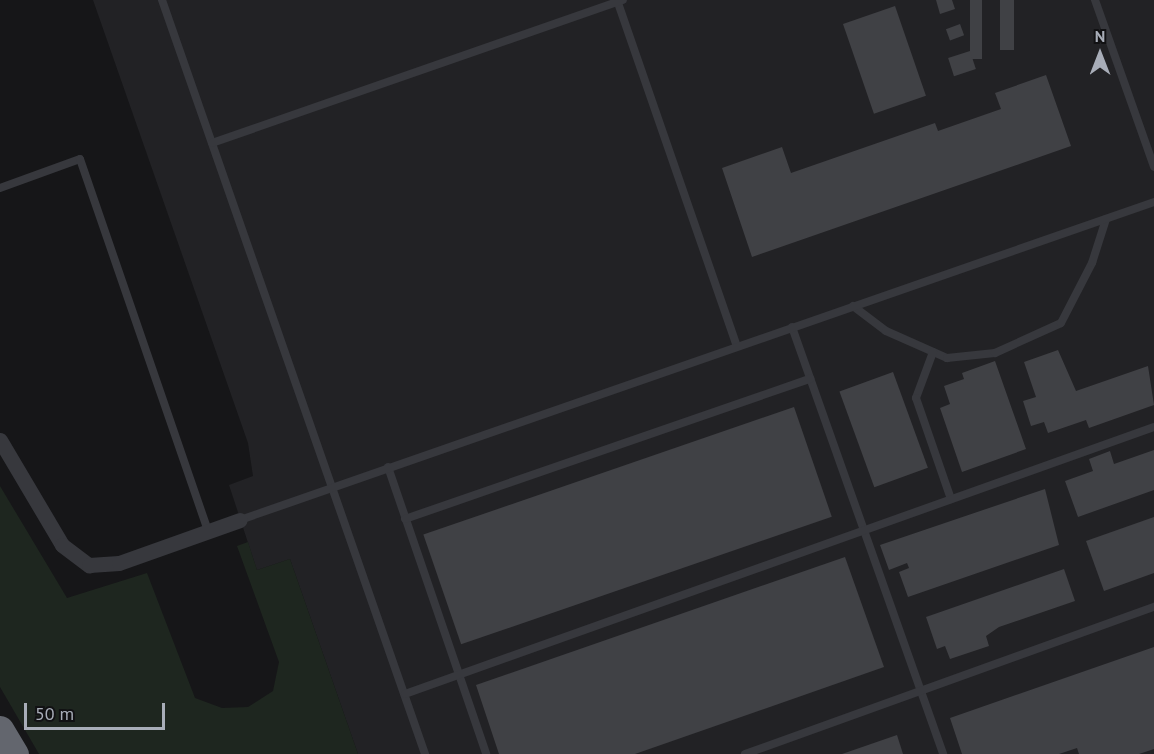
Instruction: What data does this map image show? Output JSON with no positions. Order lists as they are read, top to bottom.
{
  "scale_bar": "50 m",
  "north": "top"
}
